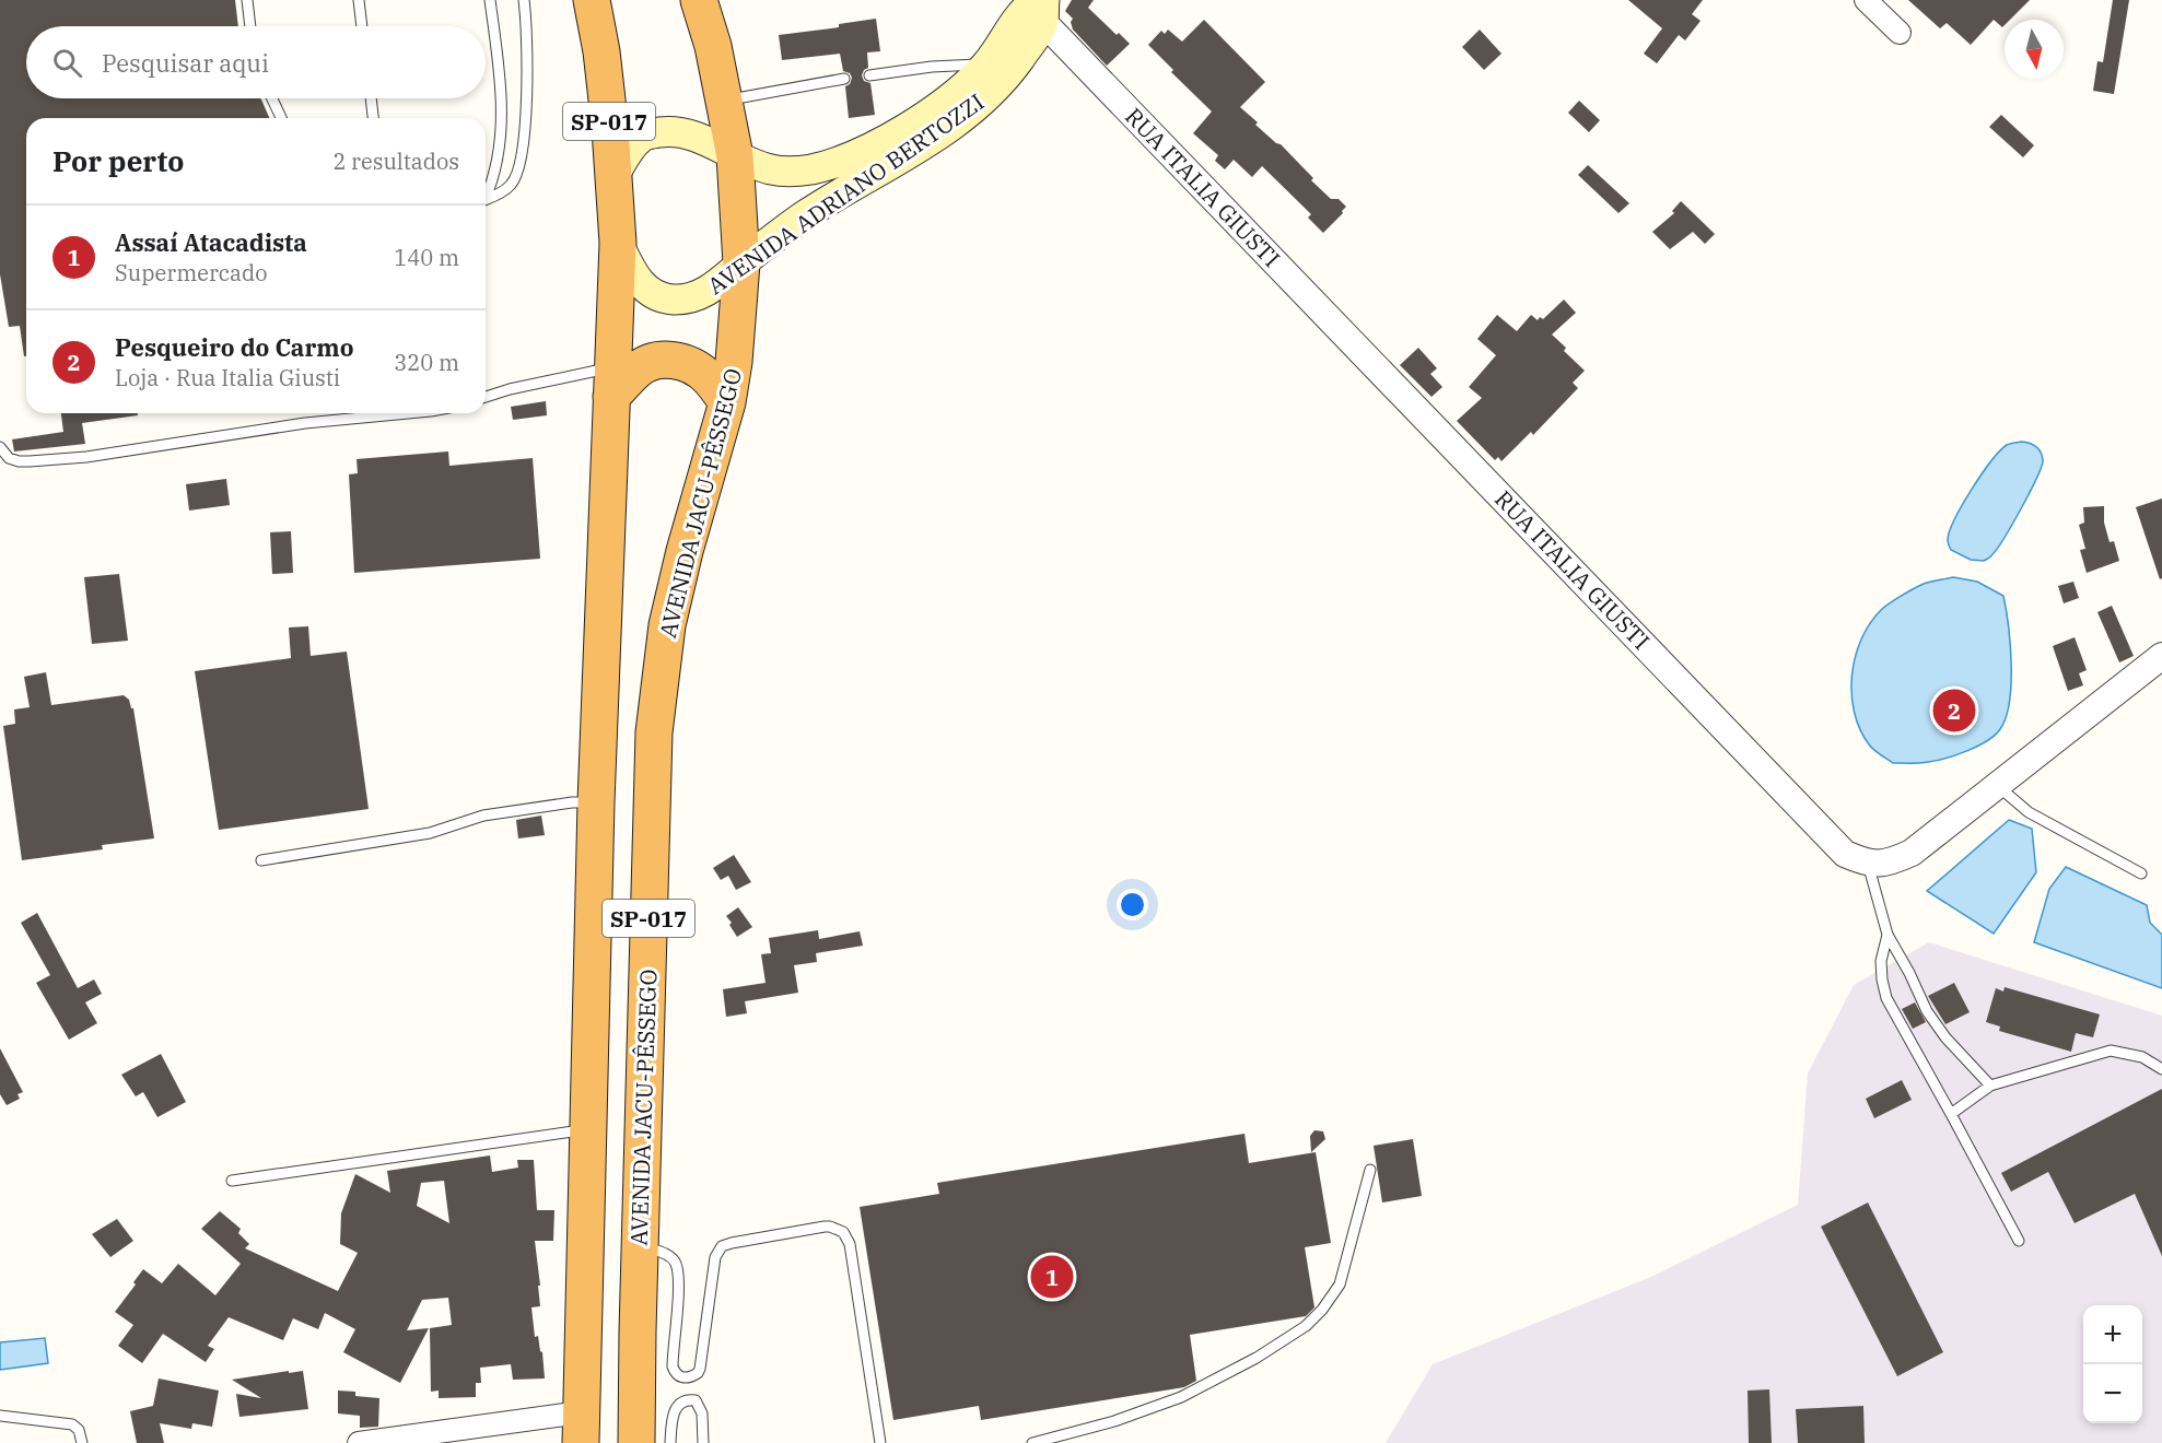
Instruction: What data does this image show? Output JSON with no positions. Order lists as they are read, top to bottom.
{
  "streets": {
    "highway": ["SP-017", "AVENIDA JACU-PÊSSEGO"],
    "main road": ["AVENIDA ADRIANO BERTOZZI"],
    "street": ["RUA ITALIA GIUSTI"]
  },
  "crossings": [
    ["SP-017", "AVENIDA ADRIANO BERTOZZI"],
    ["SP-017", "AVENIDA JACU-PÊSSEGO"],
    ["RUA ITALIA GIUSTI", "AVENIDA ADRIANO BERTOZZI"],
    ["AVENIDA ADRIANO BERTOZZI", "AVENIDA JACU-PÊSSEGO"]
  ],
  "north": "bottom",
  "page": {
    "search": "Pesquisar aqui",
    "heading": ["Por perto", "2 resultados"],
    "list": [
      {
        "mark": "1",
        "name": "Assaí Atacadista",
        "note": "Supermercado",
        "value": "140 m"
      },
      {
        "mark": "2",
        "name": "Pesqueiro do Carmo",
        "note": "Loja · Rua Italia Giusti",
        "value": "320 m"
      }
    ],
    "pins": ["2", "1"],
    "map_buttons": ["+", "−"]
  }
}
